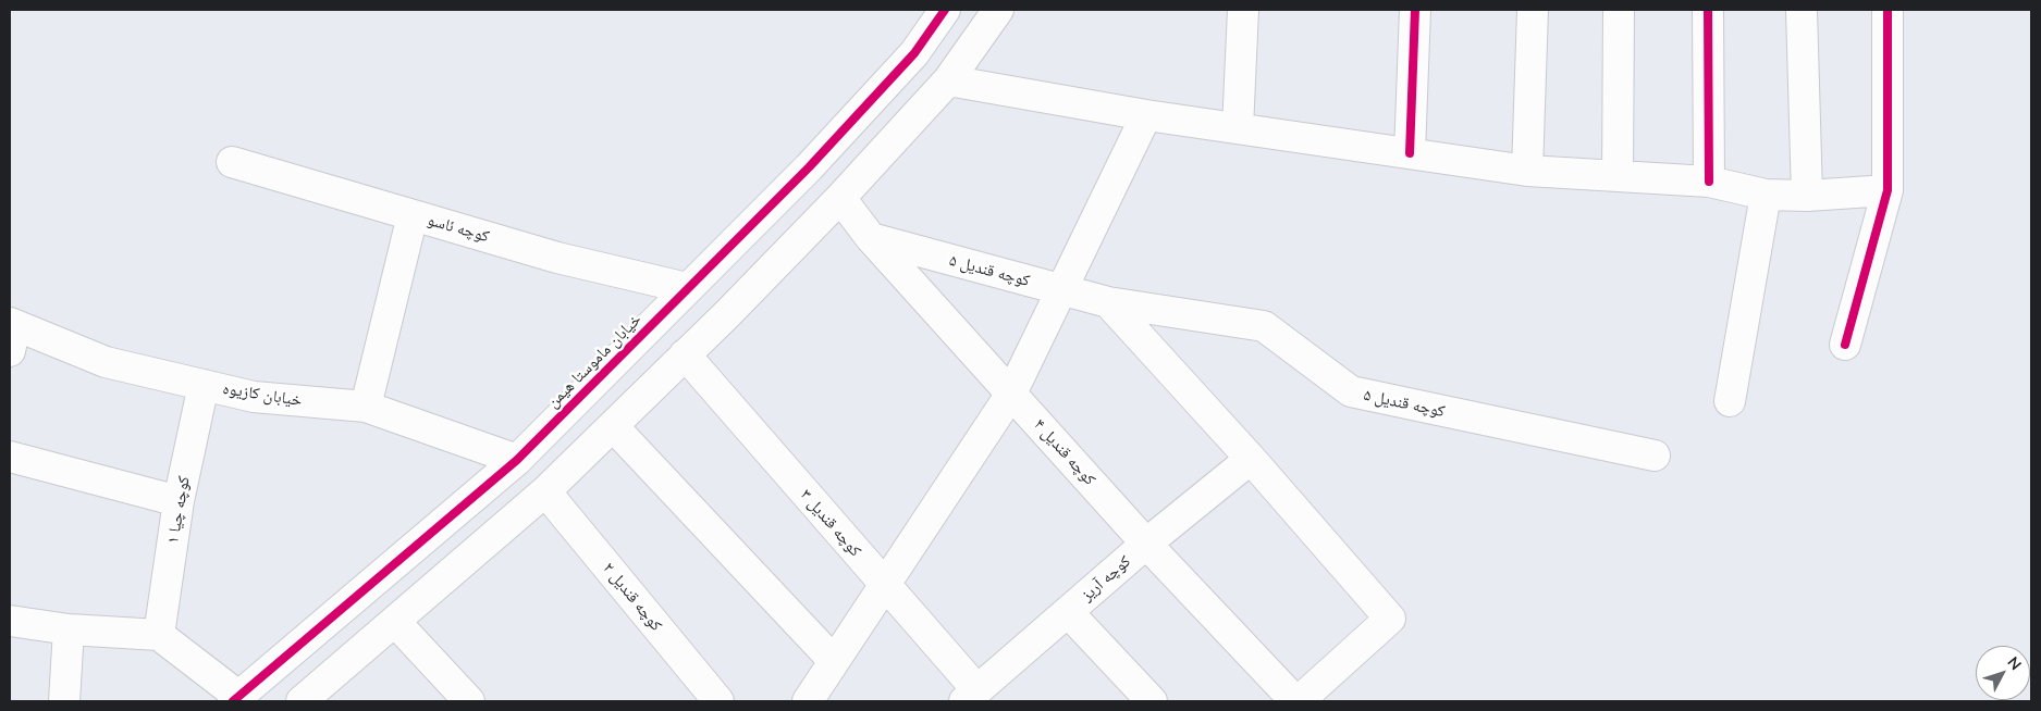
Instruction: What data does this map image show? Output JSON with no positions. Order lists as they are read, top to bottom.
{
  "streets": {
    "street": [
      "کوچه ئاسو",
      "کوچه قندیل ۵",
      "خیابان ماموستا هیمن",
      "خیابان کازیوه",
      "کوچه قندیل ۴",
      "کوچه چیا ۱",
      "کوچه قندیل ۳",
      "کوچه آریز",
      "کوچه قندیل ۲"
    ]
  },
  "crossings": [
    ["کوچه ئاسو", "خیابان ماموستا هیمن"],
    ["کوچه قندیل ۵", "کوچه قندیل ۴"],
    ["خیابان ماموستا هیمن", "خیابان کازیوه"],
    ["خیابان کازیوه", "کوچه چیا ۱"],
    ["کوچه قندیل ۴", "کوچه آریز"],
    ["کوچه قندیل ۳", "کوچه آریز"]
  ],
  "north": "top right"
}
